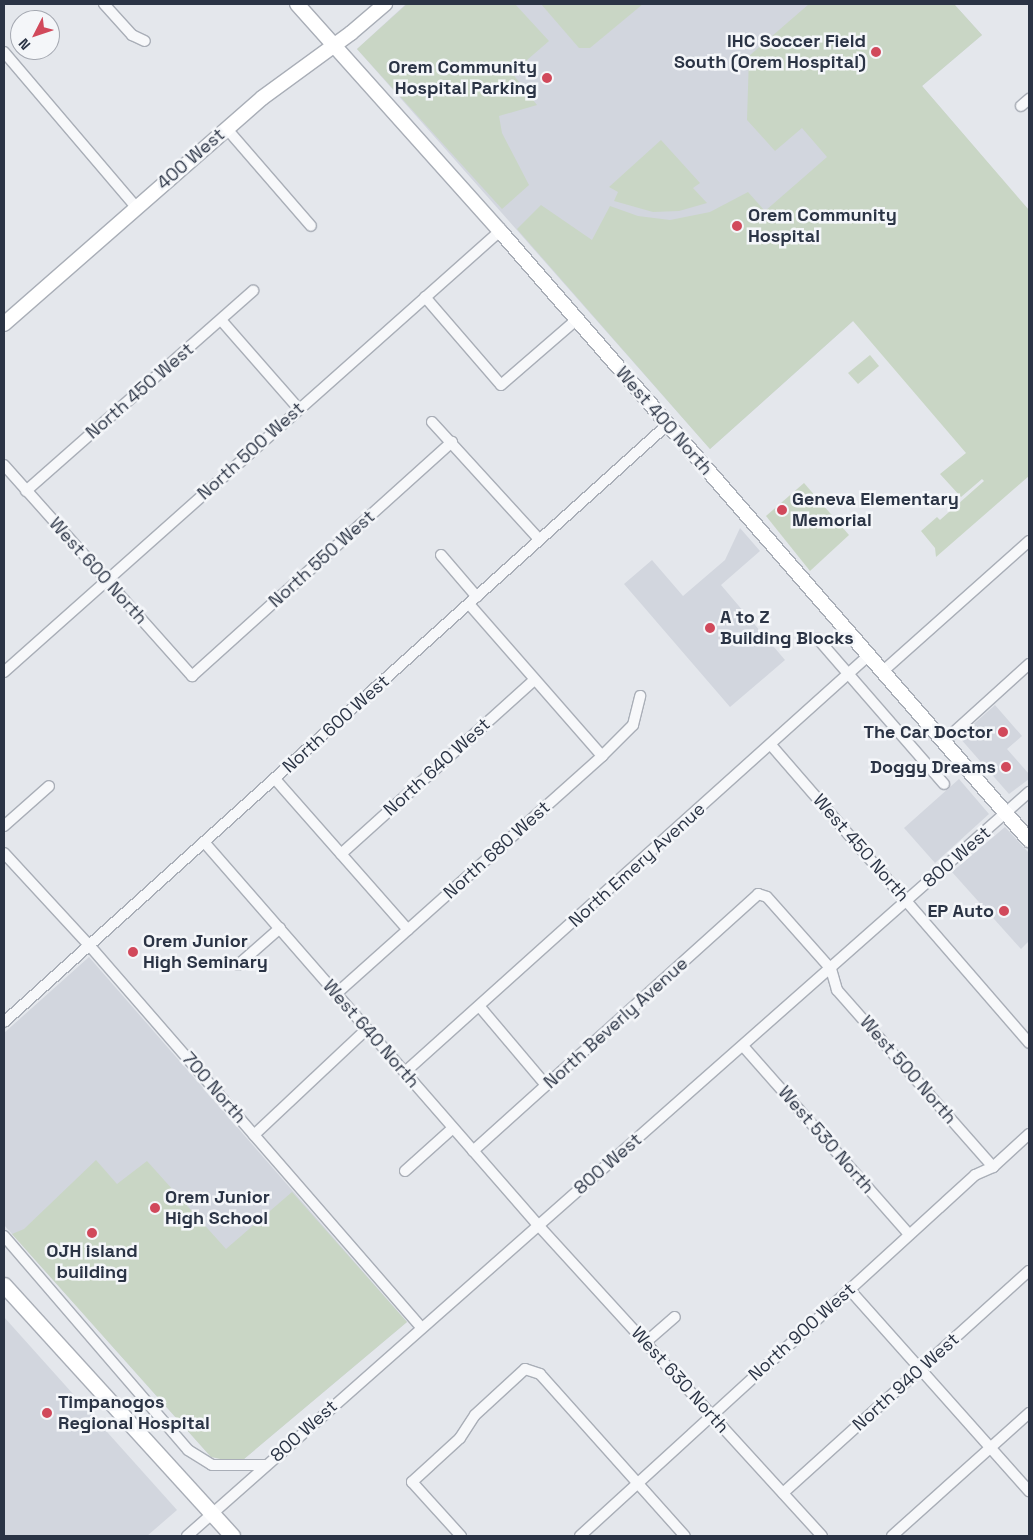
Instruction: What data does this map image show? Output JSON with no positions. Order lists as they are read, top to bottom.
{
  "streets": {
    "main road": ["400 West", "West 400 North"],
    "street": [
      "North 450 West",
      "North 500 West",
      "North 550 West",
      "West 600 North",
      "North 600 West",
      "North 640 West",
      "West 450 North",
      "North 680 West",
      "800 West",
      "North Emery Avenue",
      "North Beverly Avenue",
      "West 640 North",
      "West 500 North",
      "700 North",
      "West 530 North",
      "North 900 West",
      "West 630 North",
      "North 940 West"
    ]
  },
  "crossings": [
    ["400 West", "West 400 North"],
    ["North 450 West", "West 600 North"],
    ["West 400 North", "North 500 West"],
    ["West 400 North", "North 600 West"],
    ["West 400 North", "800 West"],
    ["West 400 North", "North Emery Avenue"],
    ["North 500 West", "West 600 North"],
    ["North 550 West", "West 600 North"],
    ["North 600 West", "West 640 North"],
    ["North 600 West", "700 North"],
    ["West 450 North", "800 West"],
    ["West 450 North", "North Emery Avenue"],
    ["North 680 West", "West 640 North"],
    ["800 West", "North Beverly Avenue"],
    ["800 West", "West 640 North"],
    ["800 West", "West 500 North"],
    ["800 West", "700 North"],
    ["800 West", "West 530 North"],
    ["800 West", "West 630 North"],
    ["North Emery Avenue", "West 640 North"],
    ["North Beverly Avenue", "West 640 North"],
    ["North Beverly Avenue", "West 500 North"],
    ["West 640 North", "West 630 North"],
    ["West 500 North", "North 900 West"],
    ["West 530 North", "North 900 West"],
    ["North 900 West", "West 630 North"],
    ["West 630 North", "North 940 West"]
  ],
  "places": [
    "IHC Soccer Field South (Orem Hospital)",
    "Orem Community Hospital Parking",
    "Orem Community Hospital",
    "Geneva Elementary Memorial",
    "A to Z Building Blocks",
    "The Car Doctor",
    "Doggy Dreams",
    "EP Auto",
    "Orem Junior High Seminary",
    "Orem Junior High School",
    "OJH island building",
    "Timpanogos Regional Hospital"
  ],
  "north": "bottom left"
}
